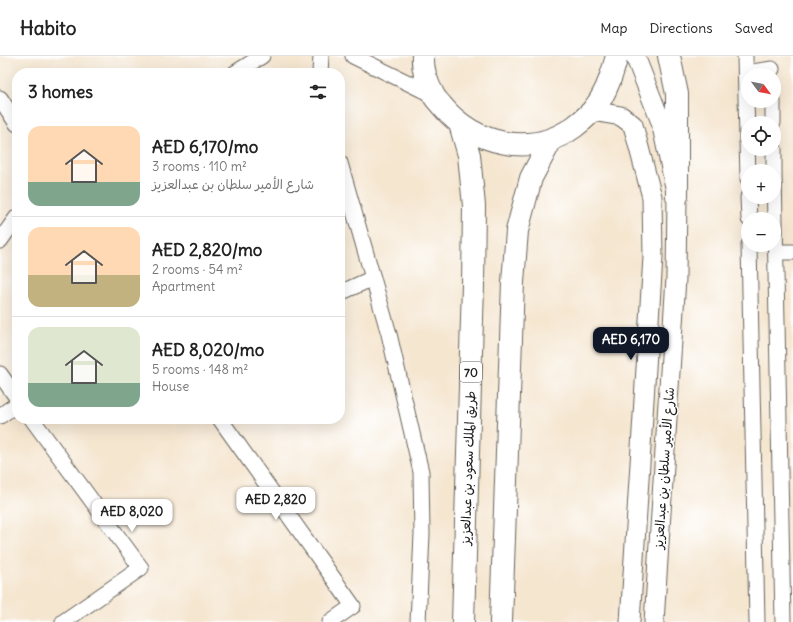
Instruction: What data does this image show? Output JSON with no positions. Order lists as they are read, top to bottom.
{
  "streets": {
    "highway": ["70", "طريق الملك سعود بن عبدالعزيز"],
    "street": ["شارع الأمير سلطان بن عبدالعزيز"]
  },
  "north": "bottom right",
  "page": {
    "header": "Habito",
    "nav": ["Map", "Directions", "Saved"],
    "map_buttons": ["+", "−"],
    "heading": "3 homes",
    "list": [
      {
        "name": "AED 6,170/mo",
        "note": "3 rooms · 110 m² · شارع الأمير سلطان بن عبدالعزيز"
      },
      {
        "name": "AED 2,820/mo",
        "note": "2 rooms · 54 m² · Apartment"
      },
      {
        "name": "AED 8,020/mo",
        "note": "5 rooms · 148 m² · House"
      }
    ],
    "price": ["AED 6,170", "AED 2,820", "AED 8,020"]
  }
}
